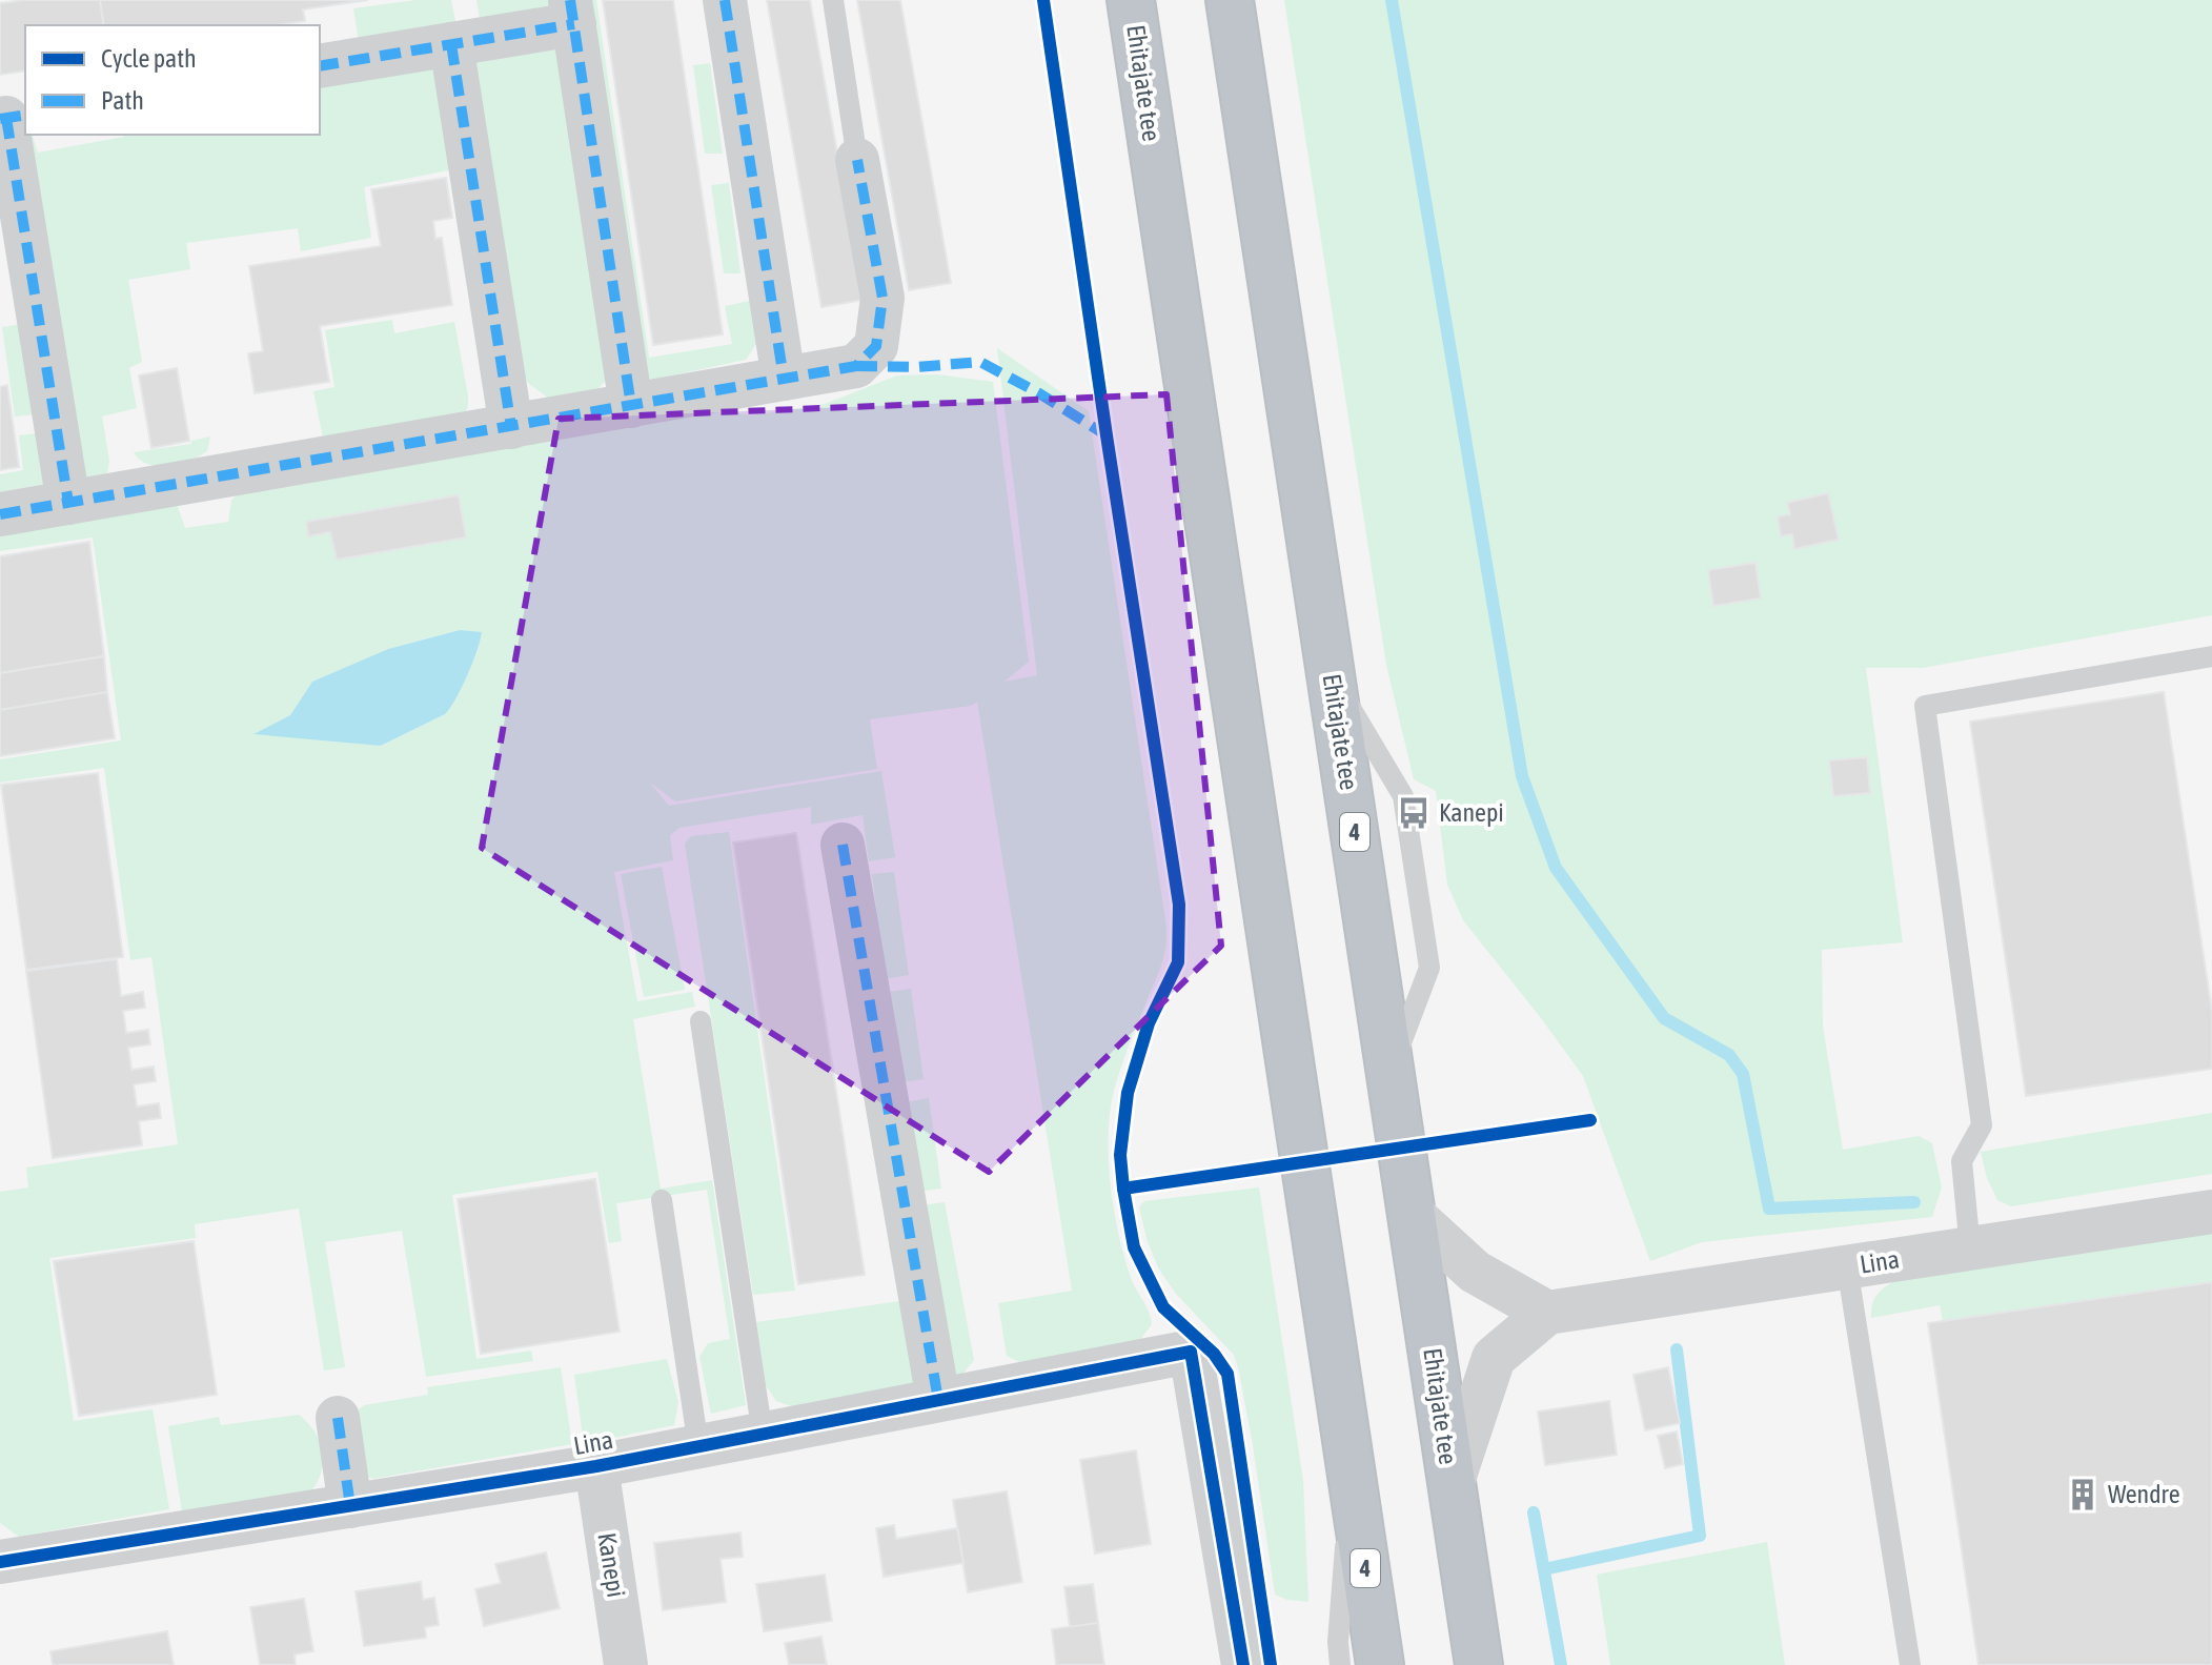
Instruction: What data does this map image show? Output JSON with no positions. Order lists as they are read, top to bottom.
{
  "streets": {
    "highway": ["Ehitajate tee", "4"],
    "street": ["Lina", "Kanepi"]
  },
  "crossings": [
    ["Lina", "Kanepi"]
  ],
  "places": {
    "bus stop": ["Kanepi"],
    "building": ["Wendre"]
  },
  "legend": ["Cycle path", "Path"]
}
